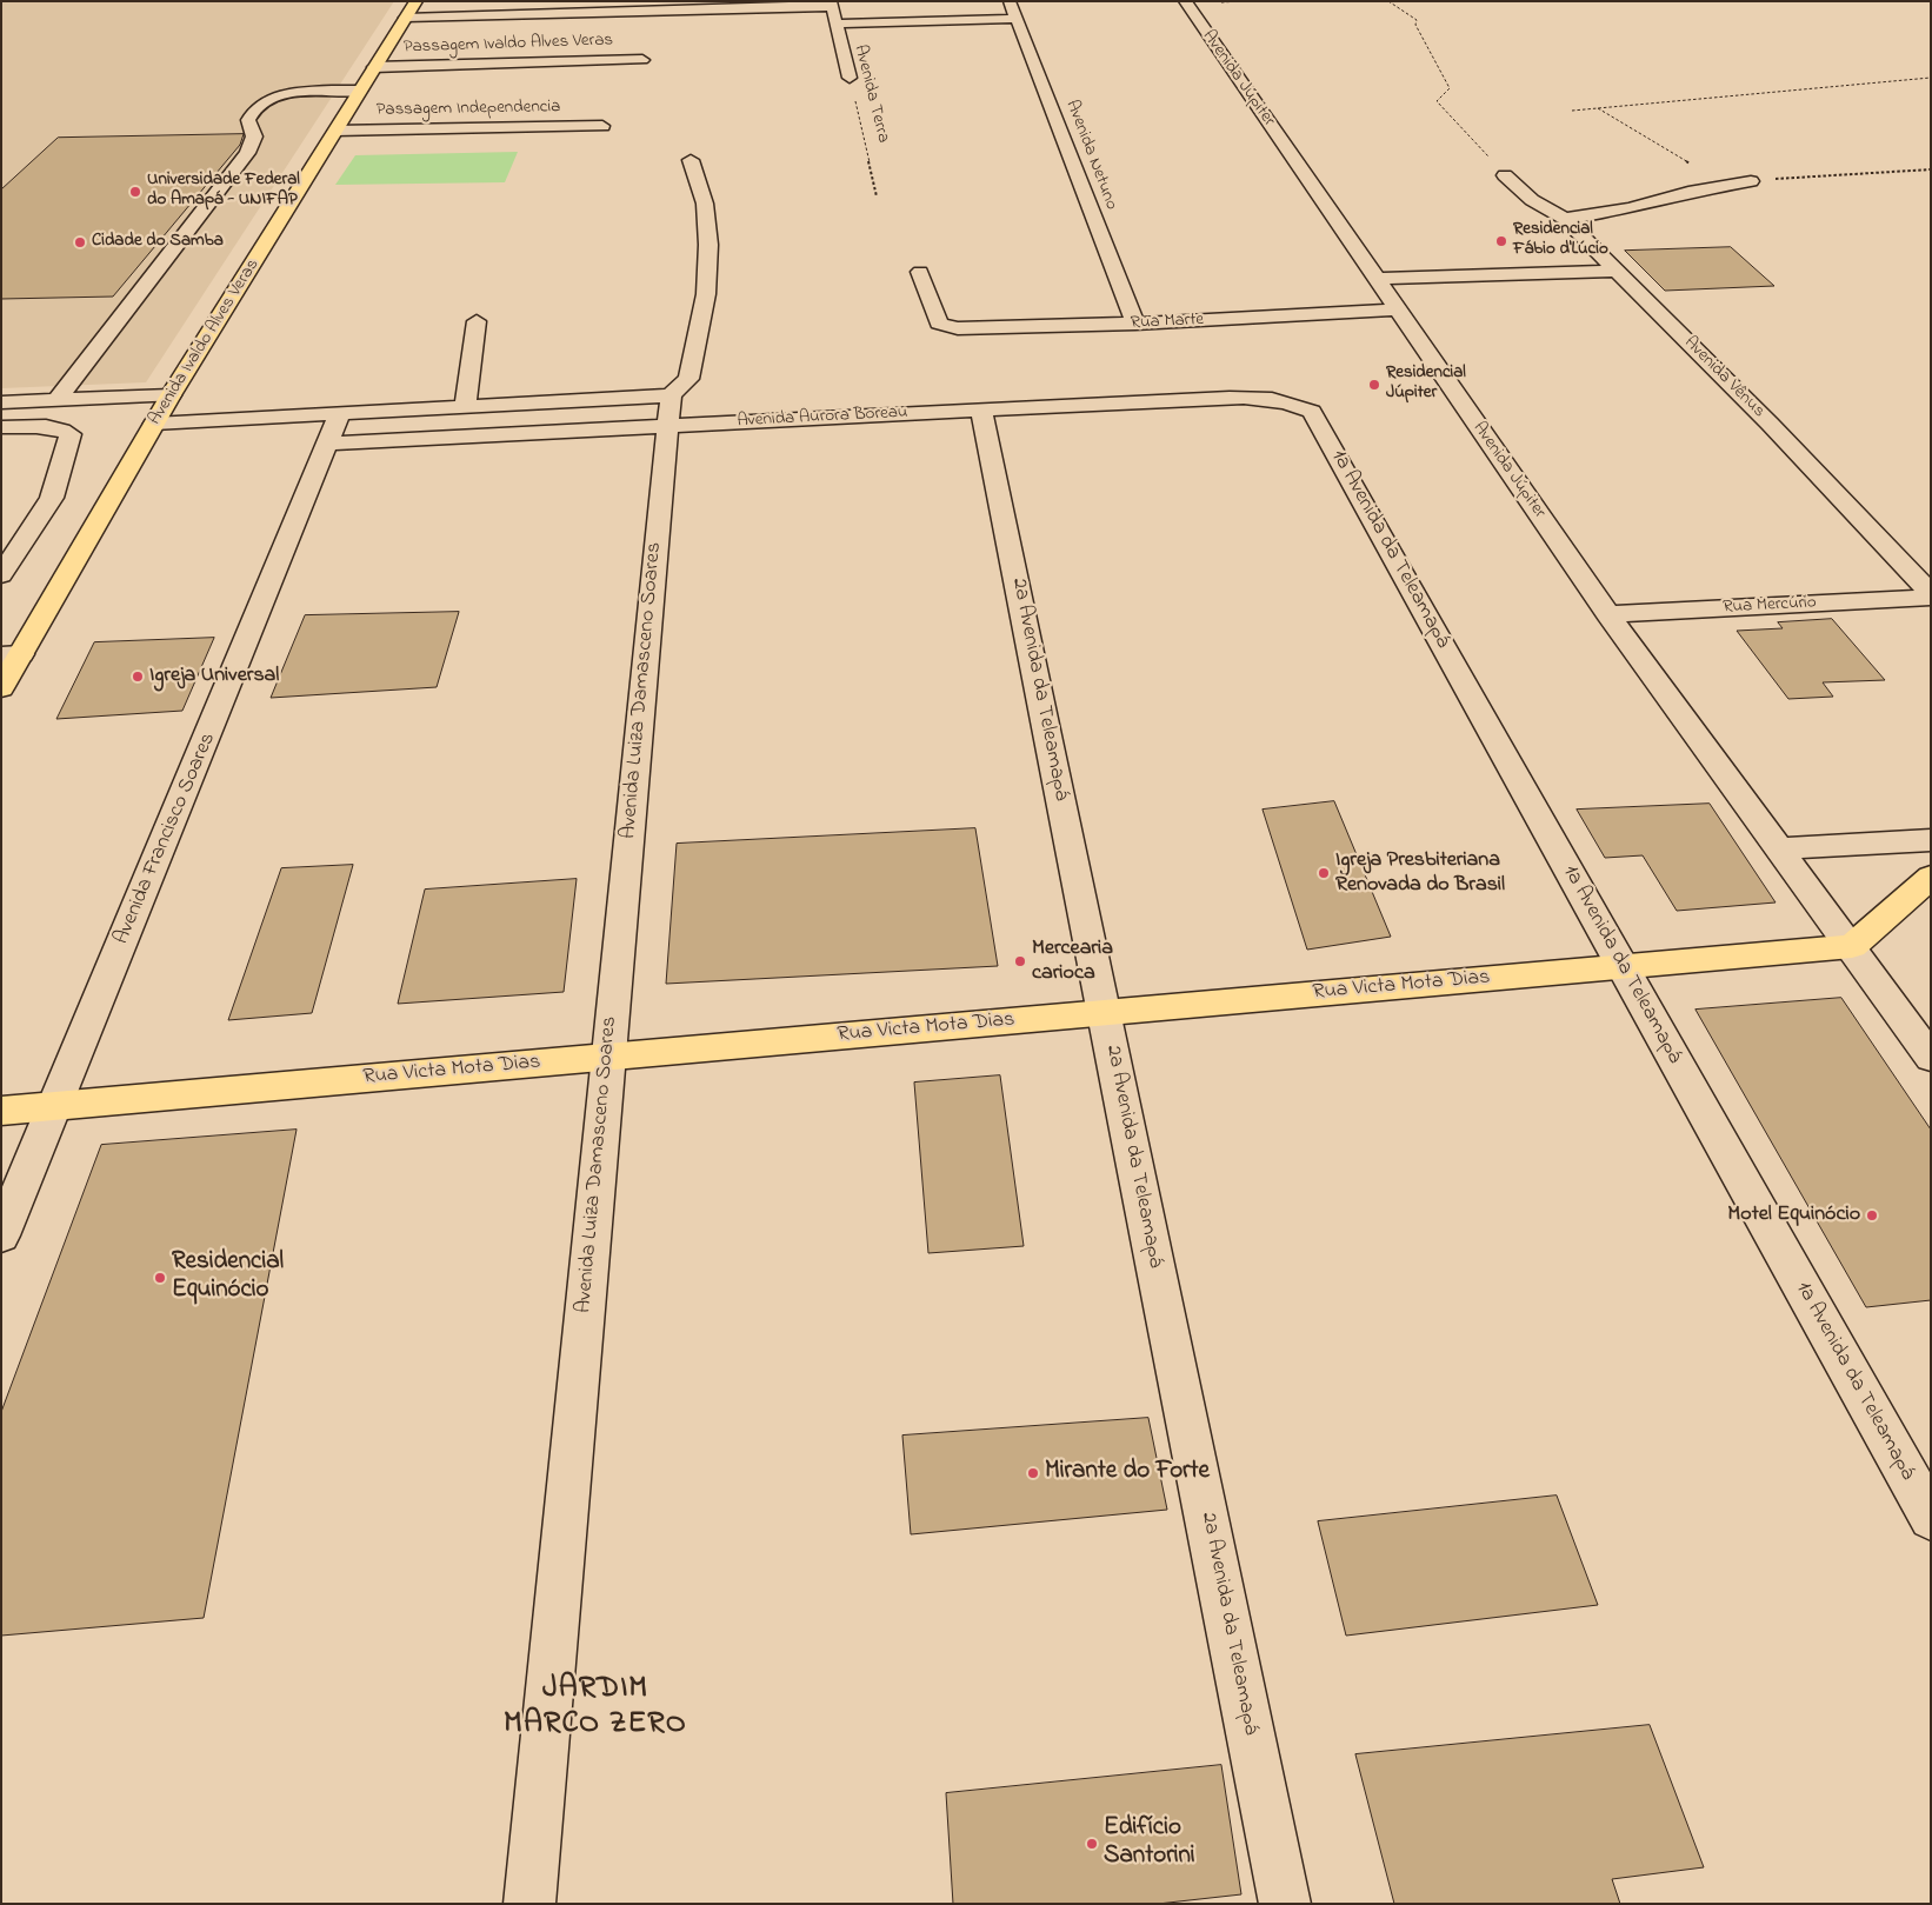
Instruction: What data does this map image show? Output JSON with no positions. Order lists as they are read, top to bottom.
{
  "streets": {
    "main road": ["Avenida Ivaldo Alves Veras", "Rua Victa Mota Dias"],
    "street": [
      "Passagem Ivaldo Alves Veras",
      "Avenida Júpiter",
      "Avenida Terra",
      "Passagem Independencia",
      "Avenida Netuno",
      "Rua Marte",
      "Avenida Vênus",
      "Avenida Aurora Boreau",
      "1a Avenida da Teleamapá",
      "Rua Mercúrio",
      "2a Avenida da Teleamapá",
      "Avenida Luiza Damasceno Soares",
      "Avenida Francisco Soares"
    ]
  },
  "crossings": [
    ["Passagem Ivaldo Alves Veras", "Avenida Ivaldo Alves Veras"],
    ["Avenida Júpiter", "Rua Marte"],
    ["Avenida Júpiter", "Rua Mercúrio"],
    ["Avenida Júpiter", "Rua Victa Mota Dias"],
    ["Passagem Independencia", "Avenida Ivaldo Alves Veras"],
    ["Avenida Netuno", "Rua Marte"],
    ["Avenida Vênus", "Rua Mercúrio"],
    ["Avenida Aurora Boreau", "1a Avenida da Teleamapá"],
    ["Avenida Aurora Boreau", "2a Avenida da Teleamapá"],
    ["Avenida Aurora Boreau", "Avenida Luiza Damasceno Soares"],
    ["Avenida Aurora Boreau", "Avenida Francisco Soares"],
    ["1a Avenida da Teleamapá", "Rua Victa Mota Dias"],
    ["2a Avenida da Teleamapá", "Rua Victa Mota Dias"],
    ["Avenida Luiza Damasceno Soares", "Rua Victa Mota Dias"],
    ["Avenida Francisco Soares", "Rua Victa Mota Dias"]
  ],
  "districts": ["JARDIM MARCO ZERO"],
  "places": [
    "Universidade Federal do Amapá - UNIFAP",
    "Residencial Fábio d'Lúcio",
    "Cidade do Samba",
    "Residencial Júpiter",
    "Igreja Universal",
    "Igreja Presbiteriana Renovada do Brasil",
    "Mercearia carioca",
    "Motel Equinócio",
    "Residencial Equinócio",
    "Mirante do Forte",
    "Edifício Santorini"
  ]
}
